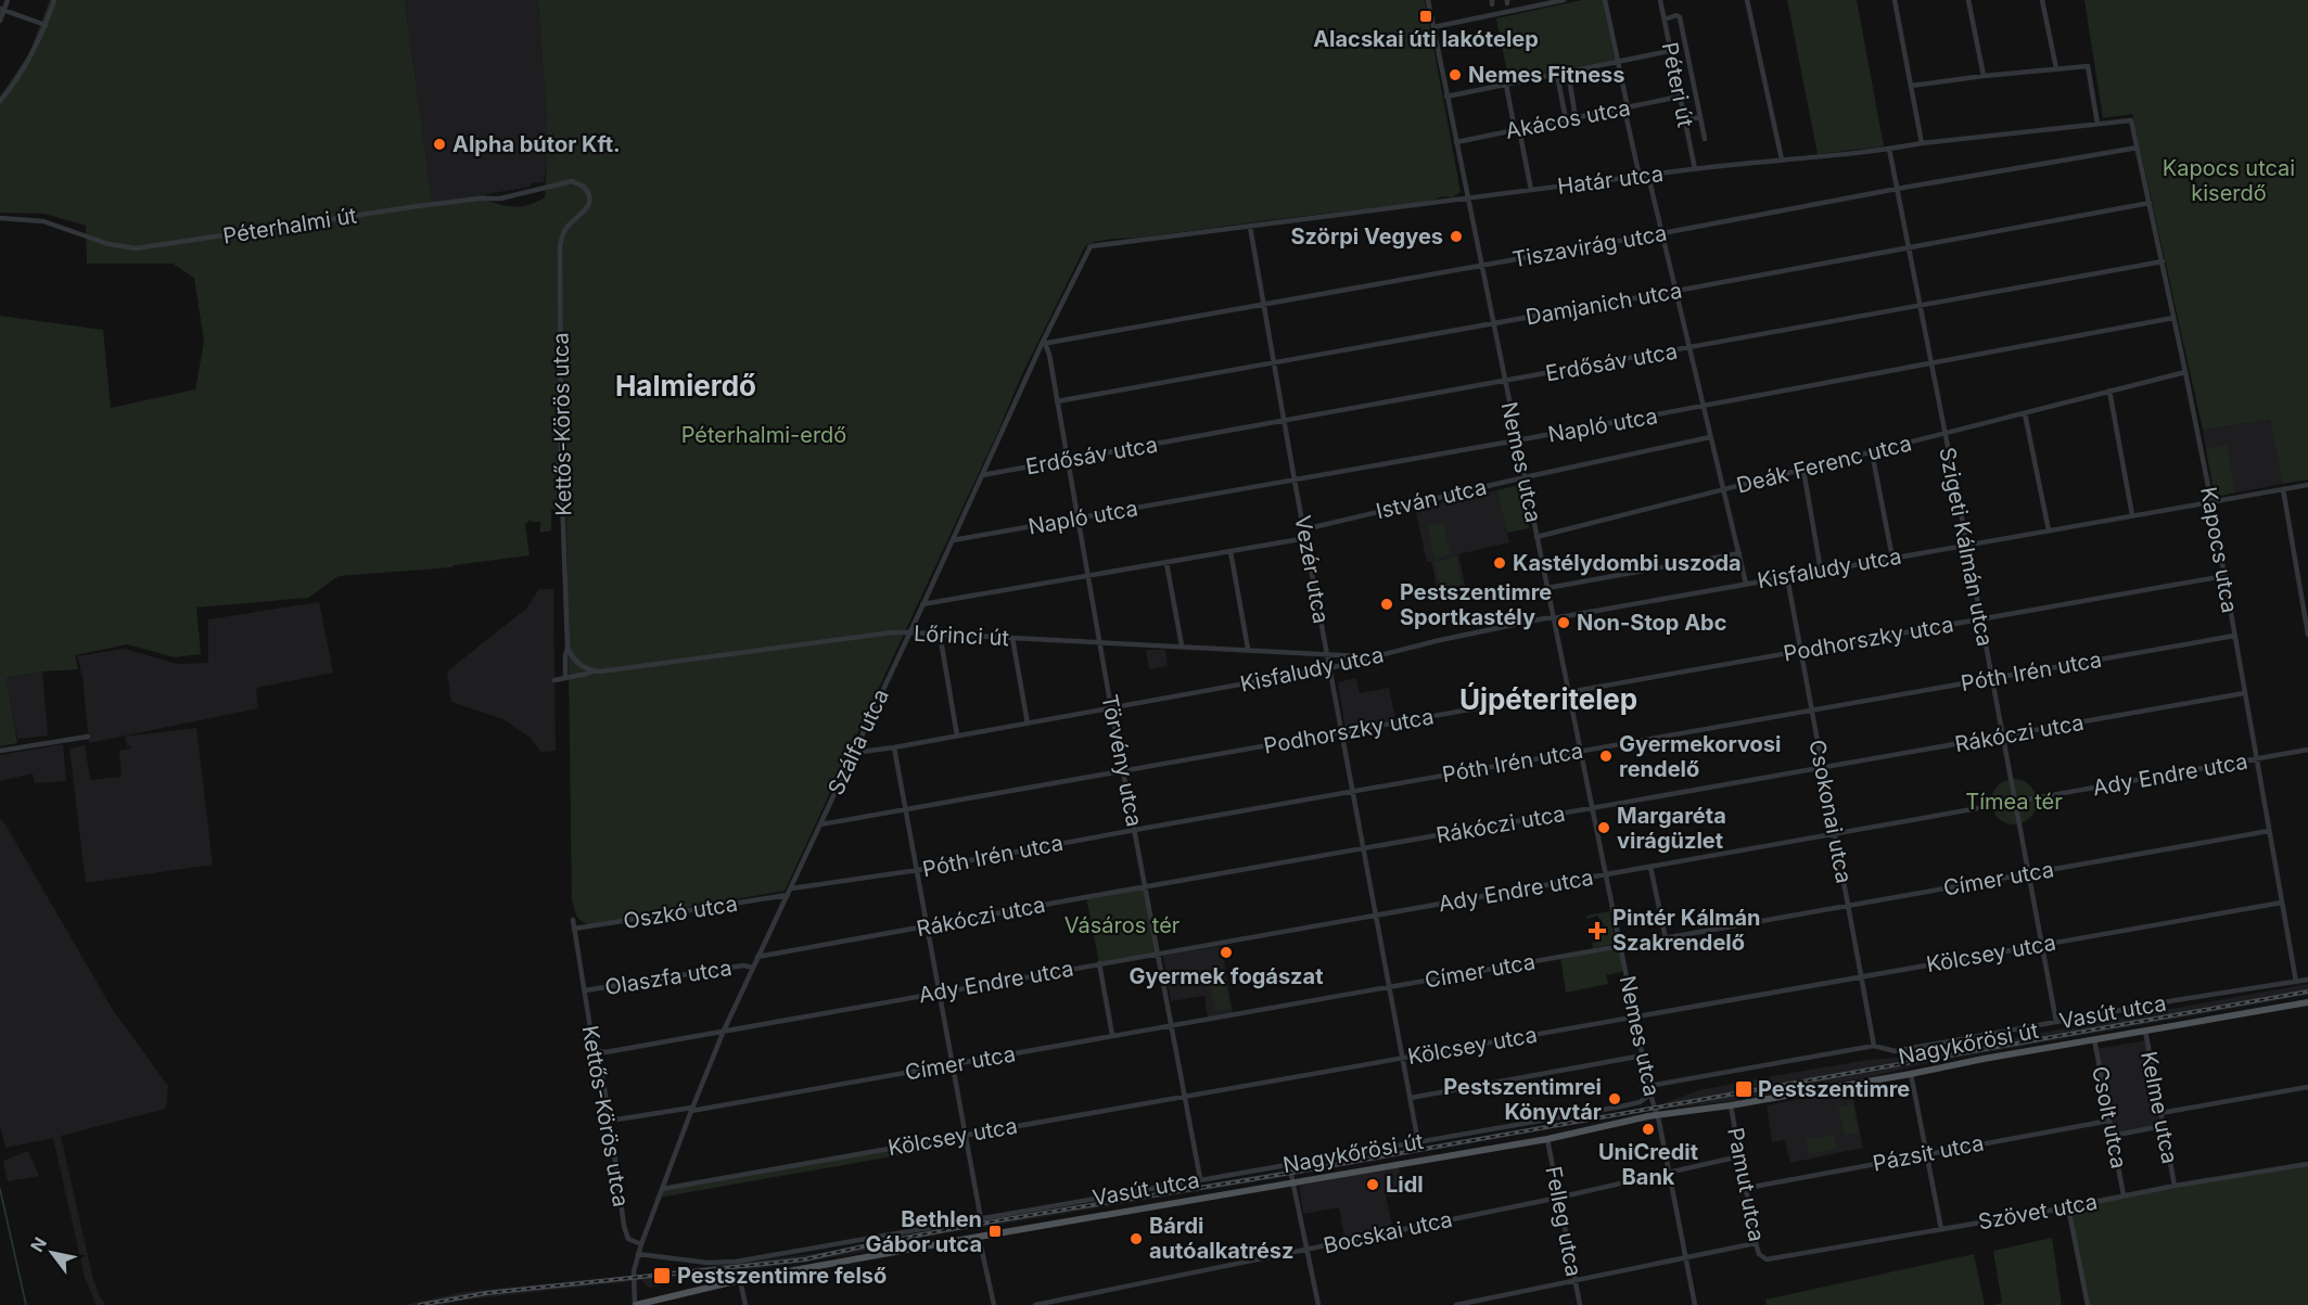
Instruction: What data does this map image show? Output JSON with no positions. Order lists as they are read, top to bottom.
{
  "streets": {
    "main road": ["Nagykőrösi út"],
    "street": [
      "Péteri út",
      "Akácos utca",
      "Határ utca",
      "Péterhalmi út",
      "Tiszavirág utca",
      "Damjanich utca",
      "Erdősáv utca",
      "Kettős-Körös utca",
      "Napló utca",
      "Nemes utca",
      "Deák Ferenc utca",
      "István utca",
      "Szigeti Kálmán utca",
      "Kapocs utca",
      "Kisfaludy utca",
      "Vezér utca",
      "Lőrinci út",
      "Podhorszky utca",
      "Póth Irén utca",
      "Rákóczi utca",
      "Szálfa utca",
      "Törvény utca",
      "Ady Endre utca",
      "Csokonai utca",
      "Címer utca",
      "Oszkó utca",
      "Kölcsey utca",
      "Olaszfa utca",
      "Vasút utca",
      "Kelme utca",
      "Csolt utca",
      "Pázsit utca",
      "Pamut utca",
      "Szövet utca",
      "Felleg utca",
      "Bocskai utca"
    ]
  },
  "crossings": [
    ["Péteri út", "Akácos utca"],
    ["Péteri út", "Határ utca"],
    ["Akácos utca", "Nemes utca"],
    ["Határ utca", "Nemes utca"],
    ["Határ utca", "Szigeti Kálmán utca"],
    ["Határ utca", "Kapocs utca"],
    ["Határ utca", "Vezér utca"],
    ["Határ utca", "Szálfa utca"],
    ["Péterhalmi út", "Kettős-Körös utca"],
    ["Tiszavirág utca", "Nemes utca"],
    ["Tiszavirág utca", "Szigeti Kálmán utca"],
    ["Tiszavirág utca", "Kapocs utca"],
    ["Tiszavirág utca", "Vezér utca"],
    ["Tiszavirág utca", "Szálfa utca"],
    ["Tiszavirág utca", "Törvény utca"],
    ["Damjanich utca", "Nemes utca"],
    ["Damjanich utca", "Szigeti Kálmán utca"],
    ["Damjanich utca", "Kapocs utca"],
    ["Damjanich utca", "Vezér utca"],
    ["Damjanich utca", "Törvény utca"],
    ["Erdősáv utca", "Nemes utca"],
    ["Erdősáv utca", "Szigeti Kálmán utca"],
    ["Erdősáv utca", "Kapocs utca"],
    ["Erdősáv utca", "Vezér utca"],
    ["Erdősáv utca", "Szálfa utca"],
    ["Erdősáv utca", "Törvény utca"],
    ["Kettős-Körös utca", "Lőrinci út"],
    ["Kettős-Körös utca", "Szálfa utca"],
    ["Kettős-Körös utca", "Ady Endre utca"],
    ["Kettős-Körös utca", "Címer utca"],
    ["Kettős-Körös utca", "Oszkó utca"],
    ["Kettős-Körös utca", "Olaszfa utca"],
    ["Napló utca", "Nemes utca"],
    ["Napló utca", "Szigeti Kálmán utca"],
    ["Napló utca", "Kapocs utca"],
    ["Napló utca", "Vezér utca"],
    ["Napló utca", "Szálfa utca"],
    ["Napló utca", "Törvény utca"],
    ["Nemes utca", "Deák Ferenc utca"],
    ["Nemes utca", "István utca"],
    ["Nemes utca", "Kisfaludy utca"],
    ["Nemes utca", "Podhorszky utca"],
    ["Nemes utca", "Póth Irén utca"],
    ["Nemes utca", "Rákóczi utca"],
    ["Nemes utca", "Ady Endre utca"],
    ["Nemes utca", "Címer utca"],
    ["Nemes utca", "Kölcsey utca"],
    ["Nemes utca", "Vasút utca"],
    ["Nemes utca", "Nagykőrösi út"],
    ["Nemes utca", "Bocskai utca"],
    ["Deák Ferenc utca", "Szigeti Kálmán utca"],
    ["Deák Ferenc utca", "Kapocs utca"],
    ["István utca", "Vezér utca"],
    ["Szigeti Kálmán utca", "Kisfaludy utca"],
    ["Szigeti Kálmán utca", "Podhorszky utca"],
    ["Szigeti Kálmán utca", "Póth Irén utca"],
    ["Szigeti Kálmán utca", "Rákóczi utca"],
    ["Szigeti Kálmán utca", "Ady Endre utca"],
    ["Szigeti Kálmán utca", "Címer utca"],
    ["Szigeti Kálmán utca", "Kölcsey utca"],
    ["Szigeti Kálmán utca", "Vasút utca"],
    ["Kapocs utca", "Kisfaludy utca"],
    ["Kapocs utca", "Podhorszky utca"],
    ["Kapocs utca", "Póth Irén utca"],
    ["Kapocs utca", "Rákóczi utca"],
    ["Kapocs utca", "Ady Endre utca"],
    ["Kapocs utca", "Címer utca"],
    ["Kapocs utca", "Kölcsey utca"],
    ["Kapocs utca", "Vasút utca"],
    ["Kisfaludy utca", "Vezér utca"],
    ["Kisfaludy utca", "Lőrinci út"],
    ["Kisfaludy utca", "Szálfa utca"],
    ["Kisfaludy utca", "Törvény utca"],
    ["Kisfaludy utca", "Csokonai utca"],
    ["Vezér utca", "Lőrinci út"],
    ["Vezér utca", "Podhorszky utca"],
    ["Vezér utca", "Póth Irén utca"],
    ["Vezér utca", "Rákóczi utca"],
    ["Vezér utca", "Ady Endre utca"],
    ["Vezér utca", "Címer utca"],
    ["Vezér utca", "Kölcsey utca"],
    ["Vezér utca", "Vasút utca"],
    ["Lőrinci út", "Szálfa utca"],
    ["Lőrinci út", "Törvény utca"],
    ["Podhorszky utca", "Szálfa utca"],
    ["Podhorszky utca", "Törvény utca"],
    ["Podhorszky utca", "Csokonai utca"],
    ["Póth Irén utca", "Szálfa utca"],
    ["Póth Irén utca", "Törvény utca"],
    ["Póth Irén utca", "Csokonai utca"],
    ["Rákóczi utca", "Szálfa utca"],
    ["Rákóczi utca", "Törvény utca"],
    ["Rákóczi utca", "Csokonai utca"],
    ["Szálfa utca", "Törvény utca"],
    ["Szálfa utca", "Ady Endre utca"],
    ["Szálfa utca", "Címer utca"],
    ["Szálfa utca", "Oszkó utca"],
    ["Szálfa utca", "Kölcsey utca"],
    ["Szálfa utca", "Olaszfa utca"],
    ["Törvény utca", "Ady Endre utca"],
    ["Törvény utca", "Címer utca"],
    ["Törvény utca", "Kölcsey utca"],
    ["Törvény utca", "Vasút utca"],
    ["Ady Endre utca", "Csokonai utca"],
    ["Csokonai utca", "Címer utca"],
    ["Csokonai utca", "Kölcsey utca"],
    ["Csokonai utca", "Vasút utca"],
    ["Nagykőrösi út", "Kelme utca"],
    ["Nagykőrösi út", "Csolt utca"],
    ["Nagykőrösi út", "Pamut utca"],
    ["Nagykőrösi út", "Felleg utca"],
    ["Kelme utca", "Szövet utca"],
    ["Csolt utca", "Pázsit utca"],
    ["Csolt utca", "Szövet utca"],
    ["Pázsit utca", "Pamut utca"],
    ["Pamut utca", "Szövet utca"],
    ["Pamut utca", "Bocskai utca"],
    ["Felleg utca", "Bocskai utca"]
  ],
  "districts": ["Halmierdő", "Újpéteritelep"],
  "parks": [
    "Kapocs utcai kiserdő",
    "Péterhalmi-erdő",
    "Tímea tér",
    "Vásáros tér"
  ],
  "places": {
    "transit": [
      "Alacskai úti lakótelep",
      "Pestszentimre",
      "Bethlen Gábor utca",
      "Pestszentimre felső"
    ],
    "other": [
      "Nemes Fitness",
      "Alpha bútor Kft.",
      "Szörpi Vegyes",
      "Kastélydombi uszoda",
      "Pestszentimre Sportkastély",
      "Non-Stop Abc",
      "Gyermekorvosi rendelő",
      "Margaréta virágüzlet",
      "Gyermek fogászat",
      "Pestszentimrei Könyvtár",
      "UniCredit Bank",
      "Lidl",
      "Bárdi autóalkatrész"
    ],
    "health": ["Pintér Kálmán Szakrendelő"]
  },
  "north": "top left"
}
